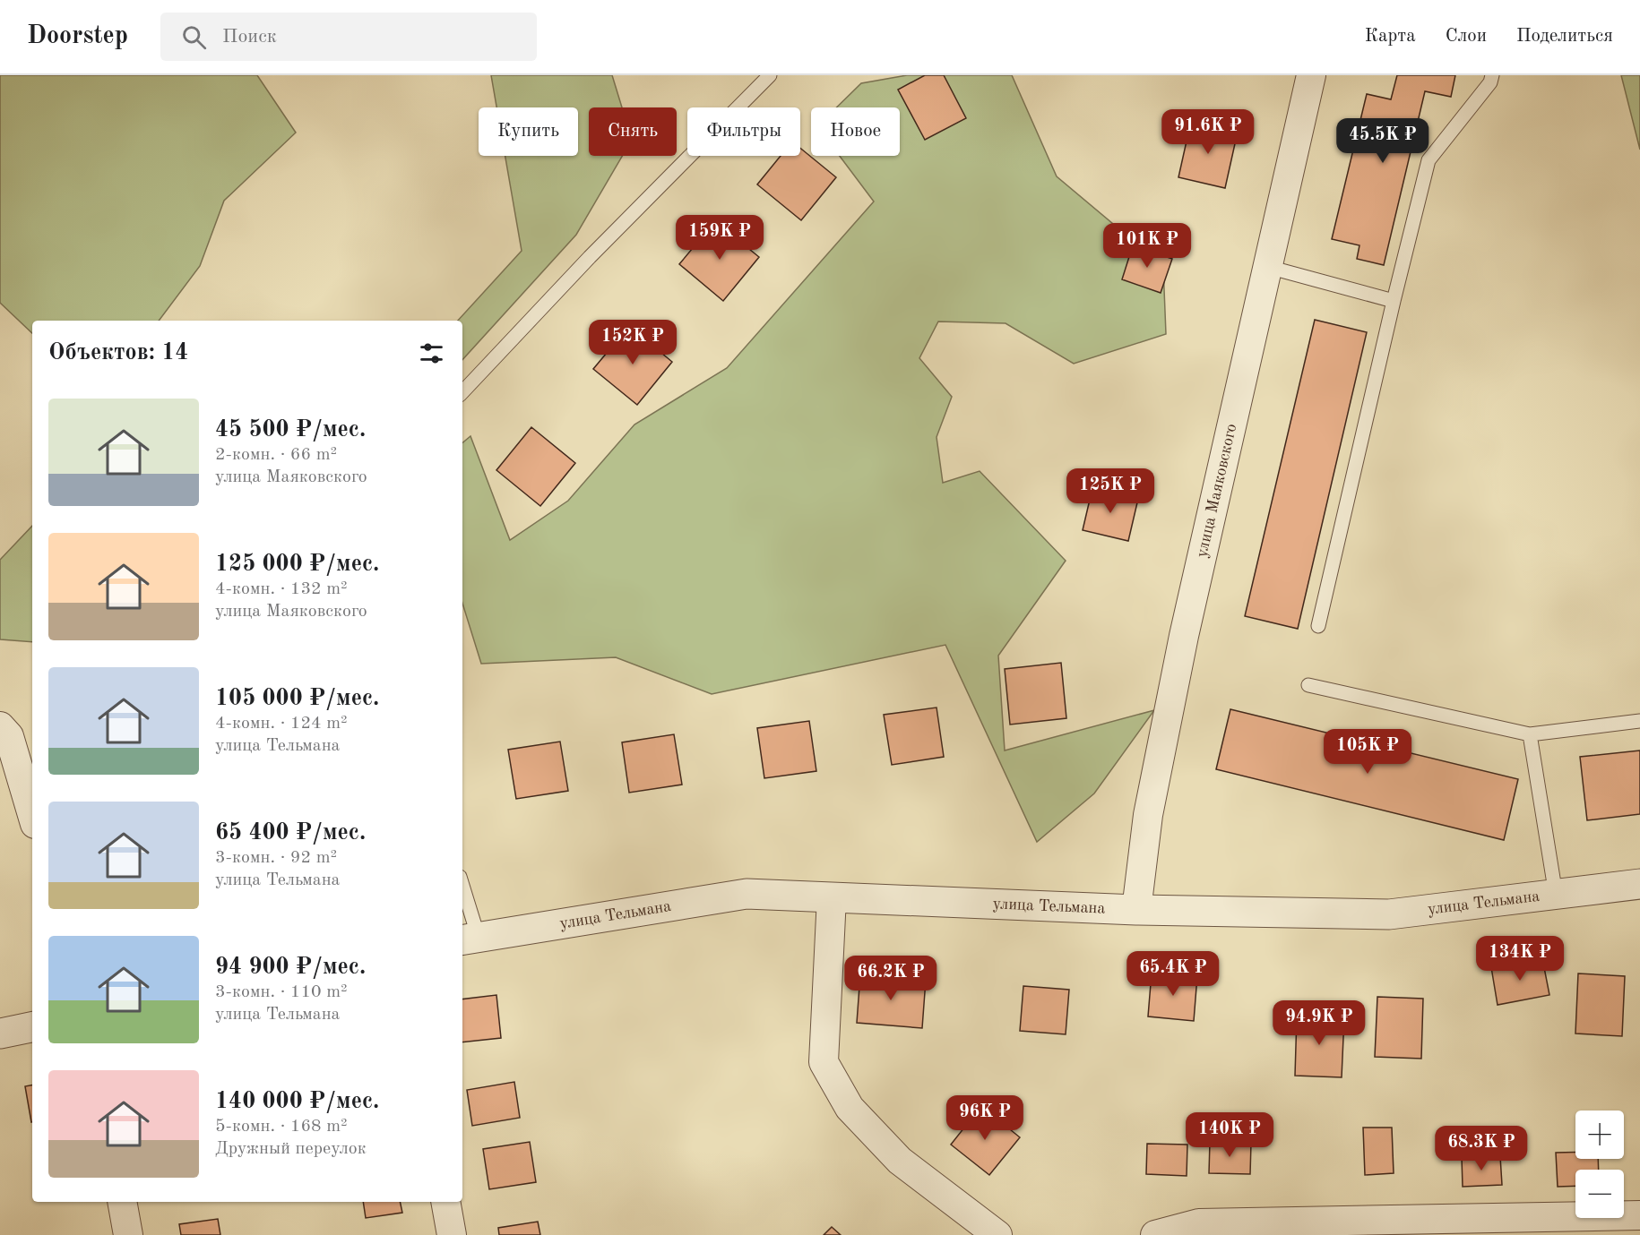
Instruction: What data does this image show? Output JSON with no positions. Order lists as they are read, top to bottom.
{
  "streets": {
    "street": ["улица Маяковского", "улица Тельмана"]
  },
  "crossings": [
    ["улица Маяковского", "улица Тельмана"]
  ],
  "page": {
    "header": "Doorstep",
    "search": "Поиск",
    "nav": ["Карта", "Слои", "Поделиться"],
    "chip": [
      "Купить",
      "Снять",
      "Фильтры",
      "Новое"
    ],
    "price": [
      "91.6K ₽",
      "45.5K ₽",
      "159K ₽",
      "101K ₽",
      "152K ₽",
      "125K ₽",
      "105K ₽",
      "134K ₽",
      "65.4K ₽",
      "66.2K ₽",
      "94.9K ₽",
      "96K ₽",
      "140K ₽",
      "68.3K ₽"
    ],
    "heading": "Объектов: 14",
    "list": [
      {
        "name": "45 500 ₽/мес.",
        "note": "2-комн. · 66 m² · улица Маяковского"
      },
      {
        "name": "125 000 ₽/мес.",
        "note": "4-комн. · 132 m² · улица Маяковского"
      },
      {
        "name": "105 000 ₽/мес.",
        "note": "4-комн. · 124 m² · улица Тельмана"
      },
      {
        "name": "65 400 ₽/мес.",
        "note": "3-комн. · 92 m² · улица Тельмана"
      },
      {
        "name": "94 900 ₽/мес.",
        "note": "3-комн. · 110 m² · улица Тельмана"
      },
      {
        "name": "140 000 ₽/мес.",
        "note": "5-комн. · 168 m² · Дружный переулок"
      }
    ],
    "map_buttons": ["+", "−"]
  }
}
